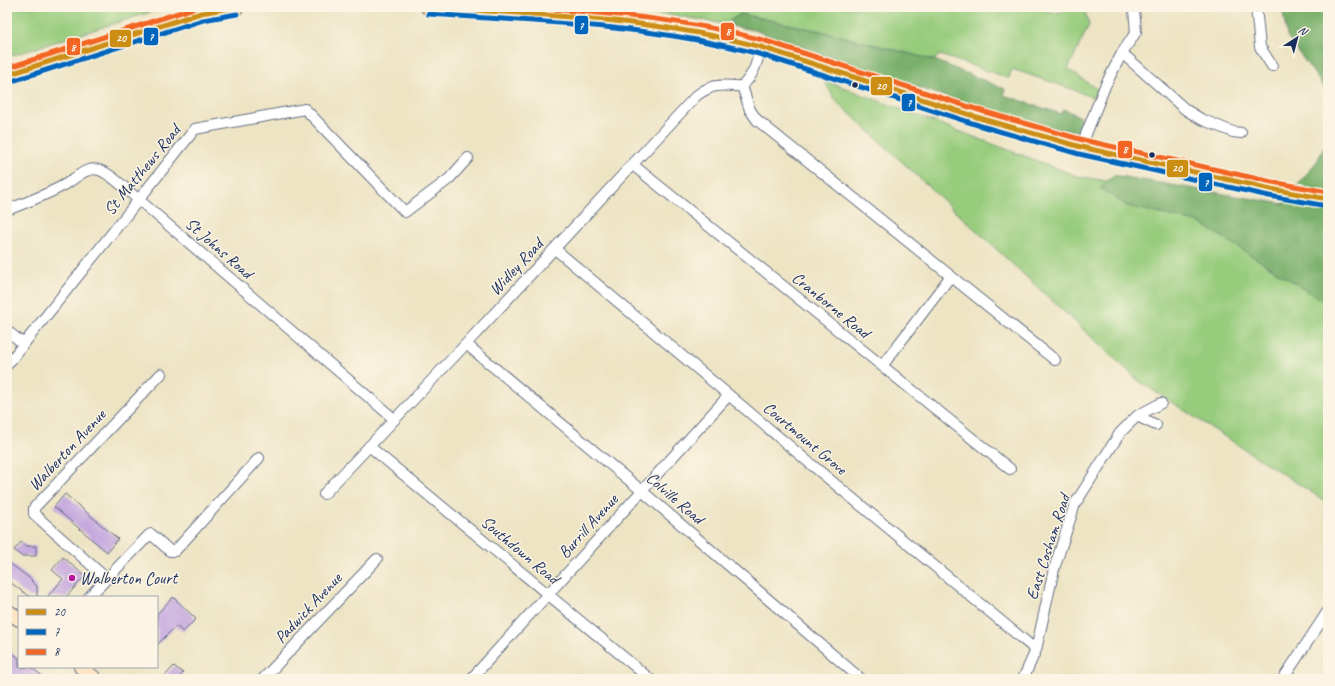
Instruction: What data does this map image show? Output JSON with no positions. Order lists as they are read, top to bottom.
{
  "streets": {
    "street": [
      "St Matthews Road",
      "St Johns Road",
      "Widley Road",
      "Cranborne Road",
      "Courtmount Grove",
      "Walberton Avenue",
      "Colville Road",
      "Burrill Avenue",
      "East Cosham Road",
      "Southdown Road",
      "Padwick Avenue"
    ]
  },
  "crossings": [
    ["St Matthews Road", "St Johns Road"],
    ["St Johns Road", "Widley Road"],
    ["Widley Road", "Cranborne Road"],
    ["Widley Road", "Courtmount Grove"],
    ["Widley Road", "Colville Road"],
    ["Widley Road", "Southdown Road"],
    ["Courtmount Grove", "Burrill Avenue"],
    ["Courtmount Grove", "East Cosham Road"],
    ["Colville Road", "Burrill Avenue"],
    ["Burrill Avenue", "Southdown Road"]
  ],
  "places": ["Walberton Court"],
  "lines": ["transit line 20", "transit line 8", "transit line 7"],
  "legend": ["20", "7", "8"],
  "north": "top right"
}
